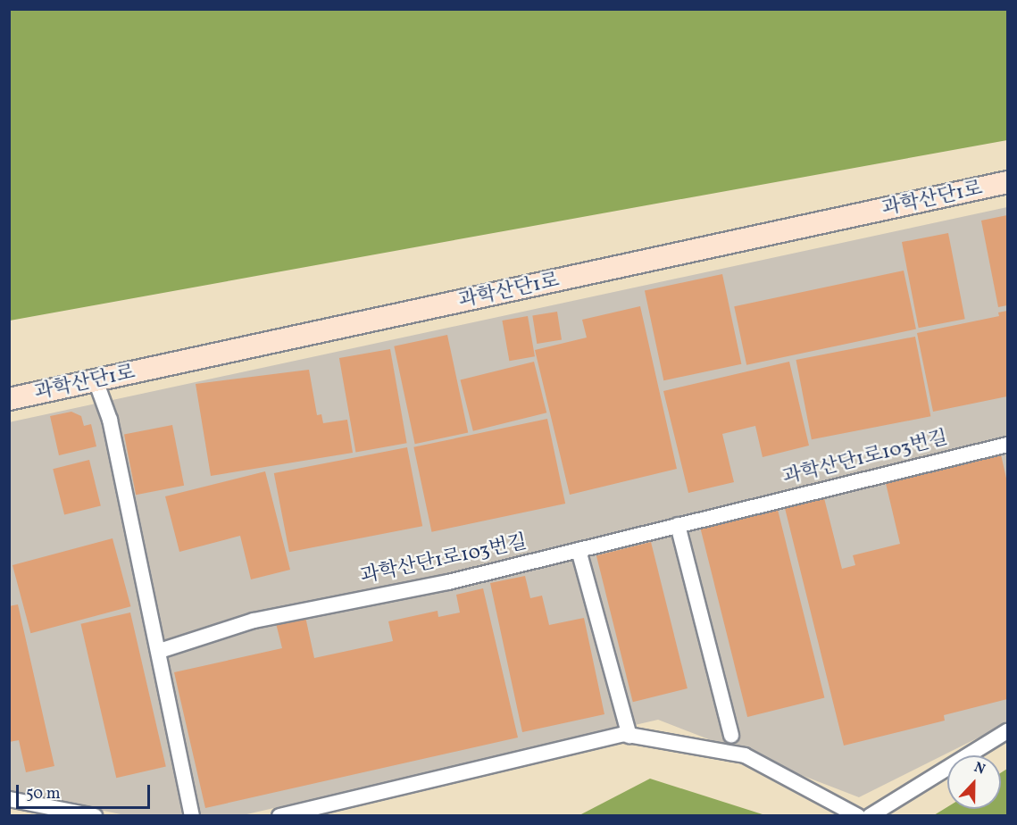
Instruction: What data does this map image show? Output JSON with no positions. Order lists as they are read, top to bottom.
{
  "streets": {
    "main road": ["과학산단1로"],
    "street": ["과학산단1로103번길"]
  },
  "scale_bar": "50 m",
  "north": "top"
}
